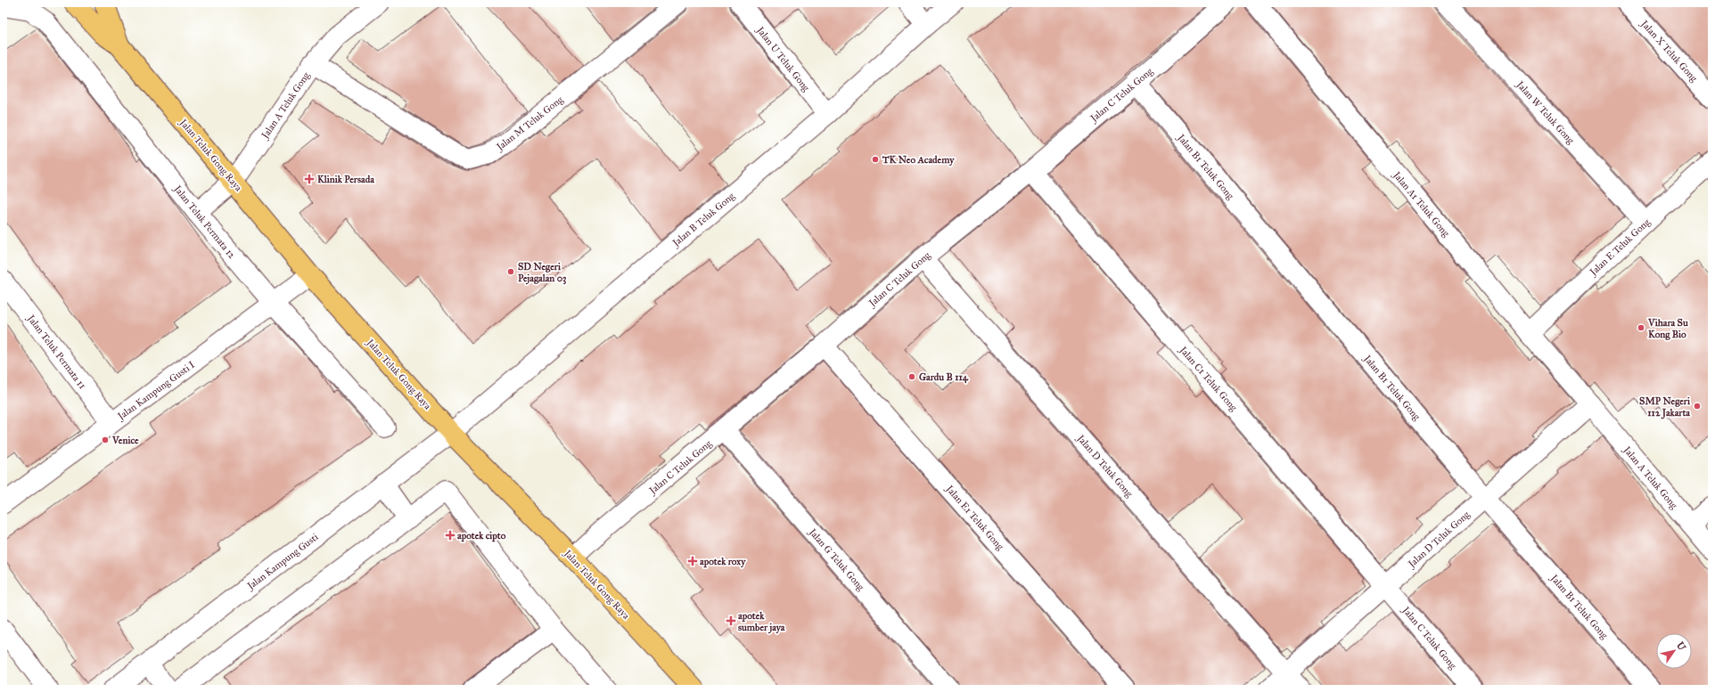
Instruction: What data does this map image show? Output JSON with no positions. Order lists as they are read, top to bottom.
{
  "streets": {
    "main road": ["Jalan Teluk Gong Raya"],
    "street": [
      "Jalan X Teluk Gong",
      "Jalan U Teluk Gong",
      "Jalan C Teluk Gong",
      "Jalan A Teluk Gong",
      "Jalan W Teluk Gong",
      "Jalan M Teluk Gong",
      "Jalan B1 Teluk Gong",
      "Jalan A1 Teluk Gong",
      "Jalan B Teluk Gong",
      "Jalan Teluk Permata 12",
      "Jalan E Teluk Gong",
      "Jalan Teluk Permata 11",
      "Jalan C1 Teluk Gong",
      "Jalan Kampung Gusti I",
      "Jalan D Teluk Gong",
      "Jalan E1 Teluk Gong",
      "Jalan G Teluk Gong",
      "Jalan Kampung Gusti"
    ]
  },
  "crossings": [
    ["Jalan U Teluk Gong", "Jalan B Teluk Gong"],
    ["Jalan C Teluk Gong", "Jalan Teluk Gong Raya"],
    ["Jalan C Teluk Gong", "Jalan B1 Teluk Gong"],
    ["Jalan C Teluk Gong", "Jalan C1 Teluk Gong"],
    ["Jalan C Teluk Gong", "Jalan D Teluk Gong"],
    ["Jalan C Teluk Gong", "Jalan E1 Teluk Gong"],
    ["Jalan C Teluk Gong", "Jalan G Teluk Gong"],
    ["Jalan A Teluk Gong", "Jalan M Teluk Gong"],
    ["Jalan A Teluk Gong", "Jalan Teluk Gong Raya"],
    ["Jalan A Teluk Gong", "Jalan A1 Teluk Gong"],
    ["Jalan A Teluk Gong", "Jalan Teluk Permata 12"],
    ["Jalan A Teluk Gong", "Jalan D Teluk Gong"],
    ["Jalan W Teluk Gong", "Jalan E Teluk Gong"],
    ["Jalan Teluk Gong Raya", "Jalan B Teluk Gong"],
    ["Jalan Teluk Gong Raya", "Jalan Kampung Gusti I"],
    ["Jalan Teluk Gong Raya", "Jalan Kampung Gusti"],
    ["Jalan B1 Teluk Gong", "Jalan D Teluk Gong"],
    ["Jalan A1 Teluk Gong", "Jalan E Teluk Gong"],
    ["Jalan A1 Teluk Gong", "Jalan D Teluk Gong"],
    ["Jalan B Teluk Gong", "Jalan Kampung Gusti"],
    ["Jalan Teluk Permata 12", "Jalan Kampung Gusti I"],
    ["Jalan Teluk Permata 11", "Jalan Kampung Gusti I"],
    ["Jalan C1 Teluk Gong", "Jalan D Teluk Gong"]
  ],
  "places": {
    "other": [
      "TK Neo Academy",
      "SD Negeri Pejagalan 03",
      "Vihara Su Kong Bio",
      "Gardu B 114",
      "SMP Negeri 112 Jakarta",
      "Venice"
    ],
    "health": [
      "Klinik Persada",
      "apotek cipto",
      "apotek roxy",
      "apotek sumber jaya"
    ]
  },
  "north": "top right"
}
